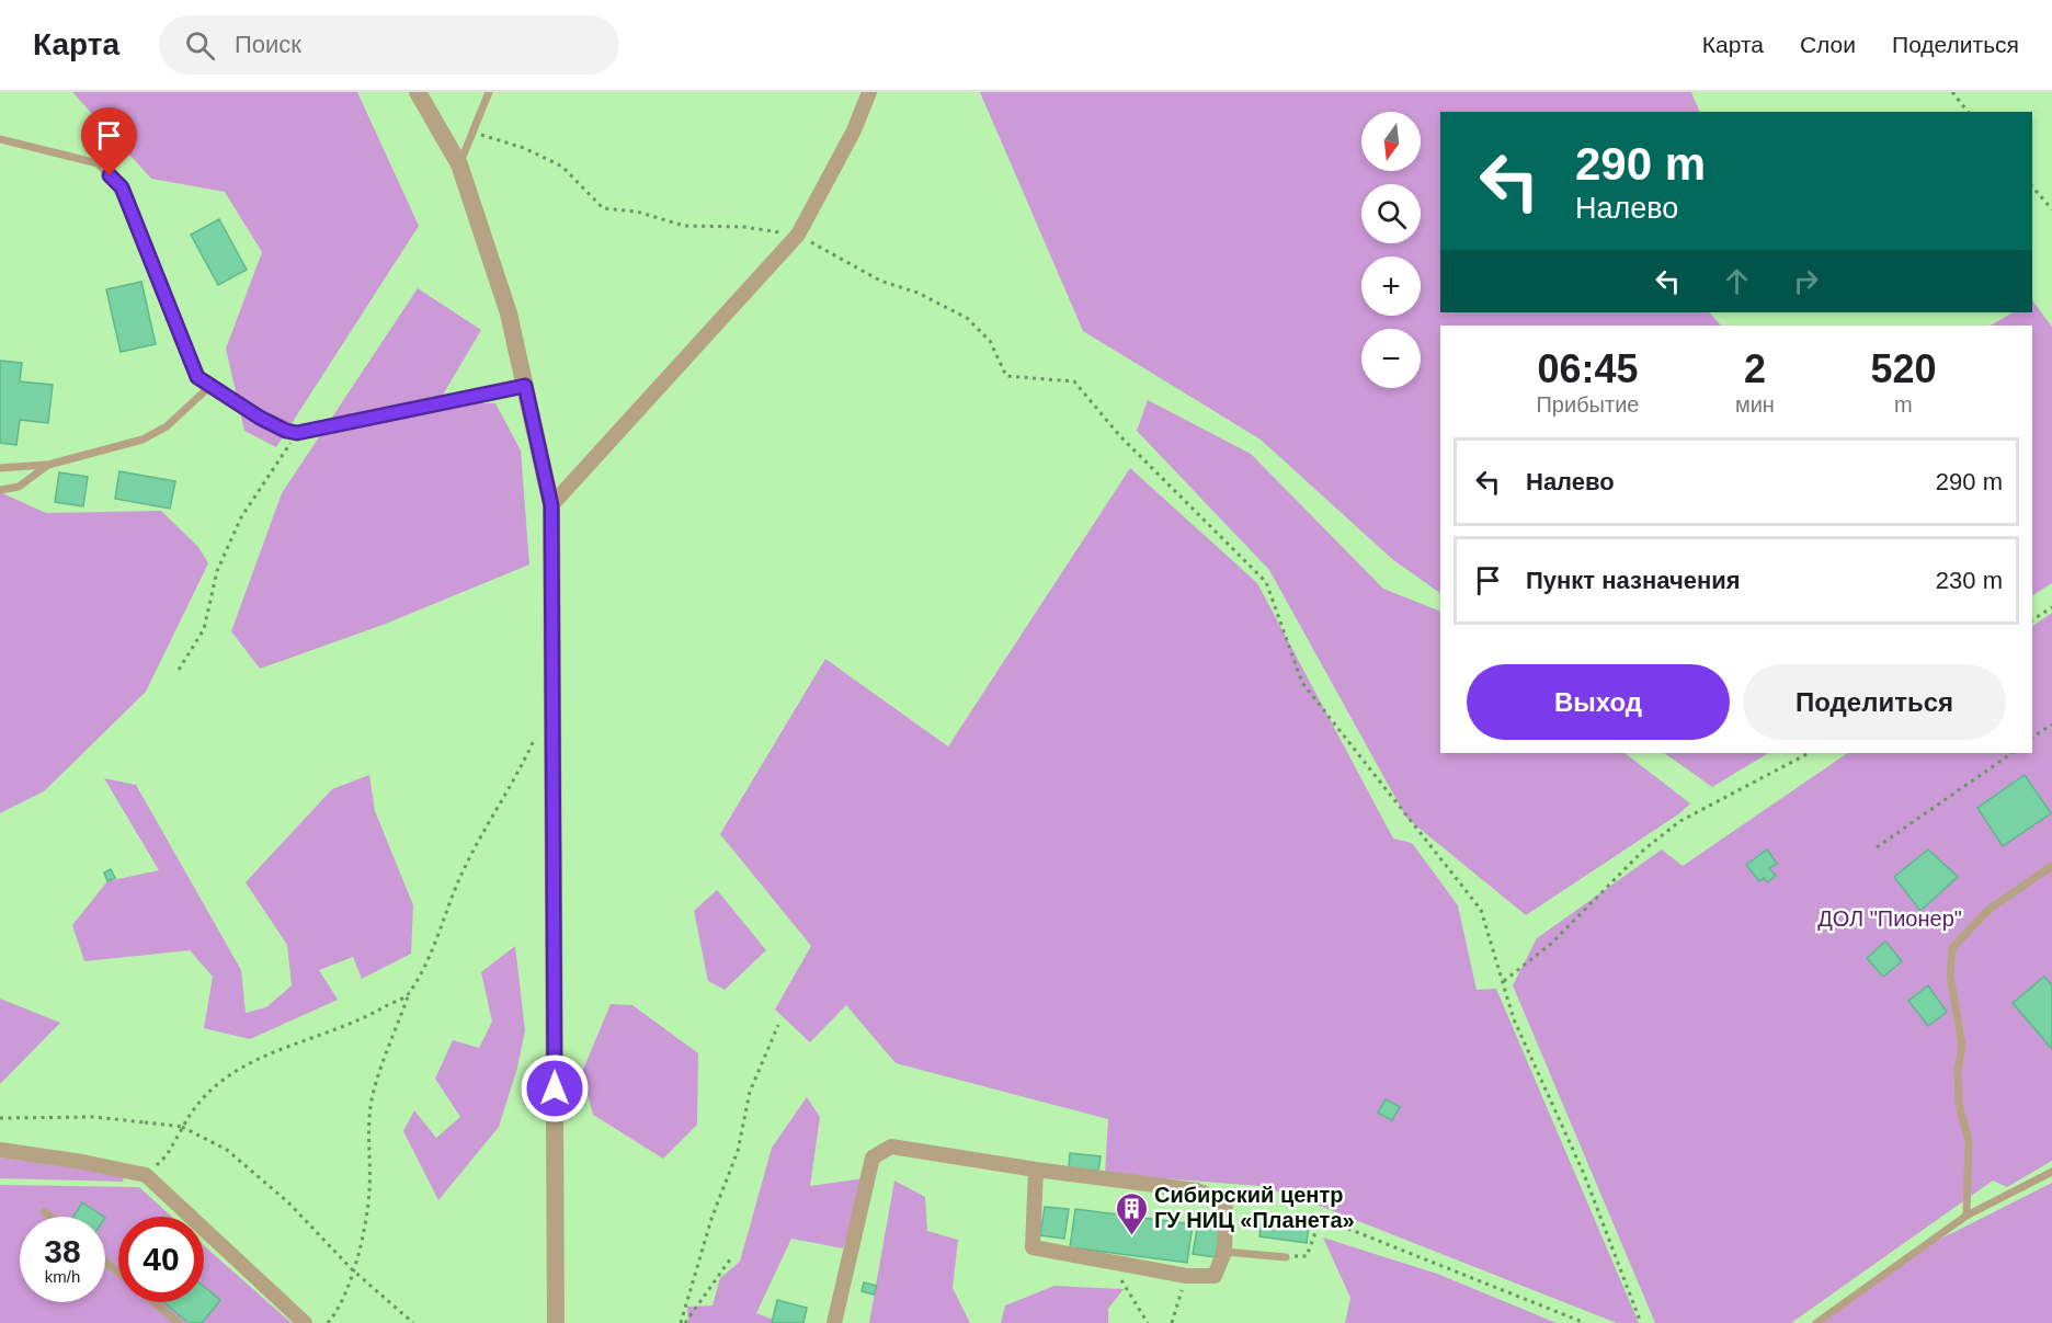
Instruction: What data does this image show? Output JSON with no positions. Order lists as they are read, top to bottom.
{
  "parks": ["ДОЛ \"Пионер\""],
  "places": {
    "building": ["Сибирский центр ГУ НИЦ «Планета»"]
  },
  "north": "bottom",
  "page": {
    "header": "Карта",
    "search": "Поиск",
    "nav": ["Карта", "Слои", "Поделиться"],
    "map_buttons": ["+", "−"],
    "turn": ["290 m", "Налево"],
    "eta": [
      "06:45",
      "Прибытие",
      "2",
      "мин",
      "520",
      "m"
    ],
    "list": [
      {
        "name": "Налево",
        "value": "290 m"
      },
      {
        "name": "Пункт назначения",
        "value": "230 m"
      }
    ],
    "buttons": ["Выход", "Поделиться"],
    "speed": "38 km/h",
    "limit": "40"
  }
}
